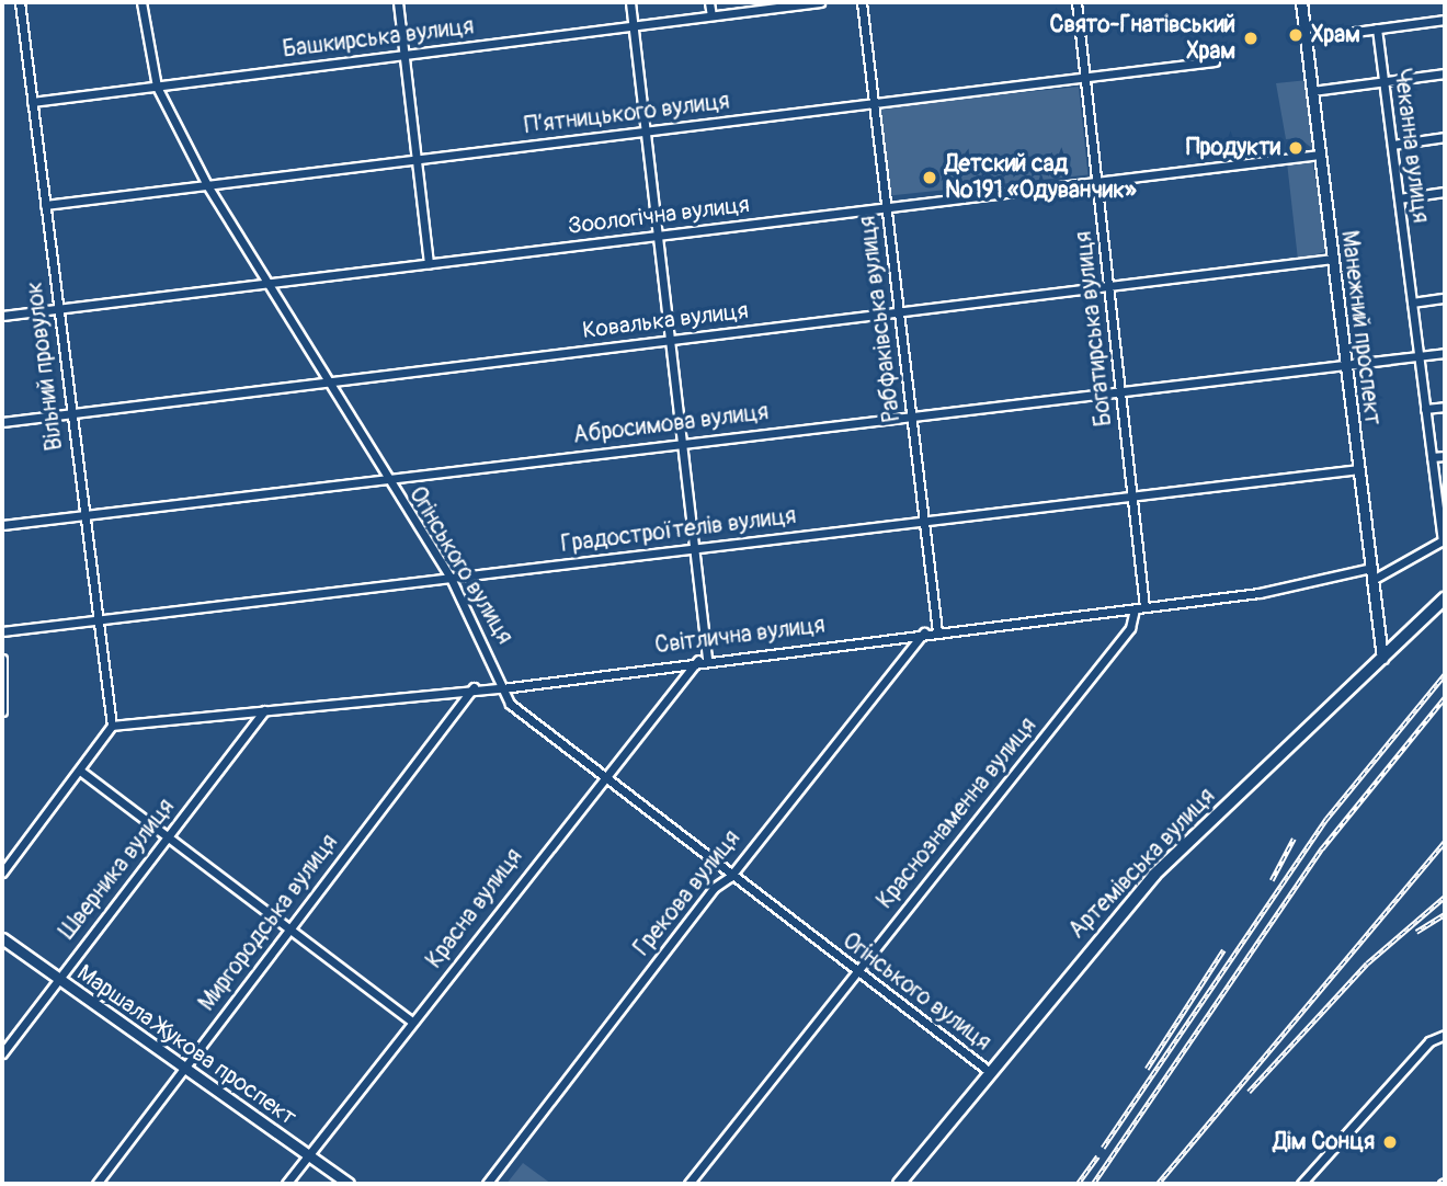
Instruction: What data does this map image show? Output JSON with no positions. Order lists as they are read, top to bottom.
{
  "streets": {
    "main road": ["Артемівська вулиця"],
    "street": [
      "Башкирська вулиця",
      "П’ятницького вулиця",
      "Чеканна вулиця",
      "Зоологічна вулиця",
      "Рабфаківська вулиця",
      "Ковалька вулиця",
      "Манежний проспект",
      "Богатирська вулиця",
      "Вільний провулок",
      "Абросимова вулиця",
      "Градостроїтелiв вулиця",
      "Огінського вулиця",
      "Світлична вулиця",
      "Краснознаменна вулиця",
      "Шверника вулиця",
      "Грекова вулиця",
      "Красна вулиця",
      "Миргородська вулиця",
      "Маршала Жукова проспект"
    ]
  },
  "crossings": [
    ["Башкирська вулиця", "Вільний провулок"],
    ["Башкирська вулиця", "Огінського вулиця"],
    ["П’ятницького вулиця", "Рабфаківська вулиця"],
    ["П’ятницького вулиця", "Богатирська вулиця"],
    ["П’ятницького вулиця", "Вільний провулок"],
    ["П’ятницького вулиця", "Огінського вулиця"],
    ["Чеканна вулиця", "Абросимова вулиця"],
    ["Зоологічна вулиця", "Рабфаківська вулиця"],
    ["Зоологічна вулиця", "Манежний проспект"],
    ["Зоологічна вулиця", "Богатирська вулиця"],
    ["Зоологічна вулиця", "Вільний провулок"],
    ["Зоологічна вулиця", "Огінського вулиця"],
    ["Рабфаківська вулиця", "Ковалька вулиця"],
    ["Рабфаківська вулиця", "Абросимова вулиця"],
    ["Рабфаківська вулиця", "Градостроїтелiв вулиця"],
    ["Рабфаківська вулиця", "Світлична вулиця"],
    ["Ковалька вулиця", "Манежний проспект"],
    ["Ковалька вулиця", "Богатирська вулиця"],
    ["Ковалька вулиця", "Вільний провулок"],
    ["Ковалька вулиця", "Огінського вулиця"],
    ["Манежний проспект", "Абросимова вулиця"],
    ["Манежний проспект", "Градостроїтелiв вулиця"],
    ["Манежний проспект", "Світлична вулиця"],
    ["Манежний проспект", "Артемівська вулиця"],
    ["Богатирська вулиця", "Абросимова вулиця"],
    ["Богатирська вулиця", "Градостроїтелiв вулиця"],
    ["Богатирська вулиця", "Світлична вулиця"],
    ["Вільний провулок", "Абросимова вулиця"],
    ["Вільний провулок", "Градостроїтелiв вулиця"],
    ["Вільний провулок", "Світлична вулиця"],
    ["Абросимова вулиця", "Огінського вулиця"],
    ["Градостроїтелiв вулиця", "Огінського вулиця"],
    ["Огінського вулиця", "Світлична вулиця"],
    ["Огінського вулиця", "Краснознаменна вулиця"],
    ["Огінського вулиця", "Артемівська вулиця"],
    ["Огінського вулиця", "Грекова вулиця"],
    ["Огінського вулиця", "Красна вулиця"],
    ["Світлична вулиця", "Краснознаменна вулиця"],
    ["Світлична вулиця", "Шверника вулиця"],
    ["Світлична вулиця", "Грекова вулиця"],
    ["Світлична вулиця", "Красна вулиця"],
    ["Світлична вулиця", "Миргородська вулиця"],
    ["Шверника вулиця", "Маршала Жукова проспект"],
    ["Красна вулиця", "Маршала Жукова проспект"],
    ["Миргородська вулиця", "Маршала Жукова проспект"]
  ],
  "places": [
    "Храм",
    "Свято-Гнатівський Храм",
    "Продукти",
    "Детский сад №191 «Одуванчик»",
    "Дім Сонця"
  ]
}
